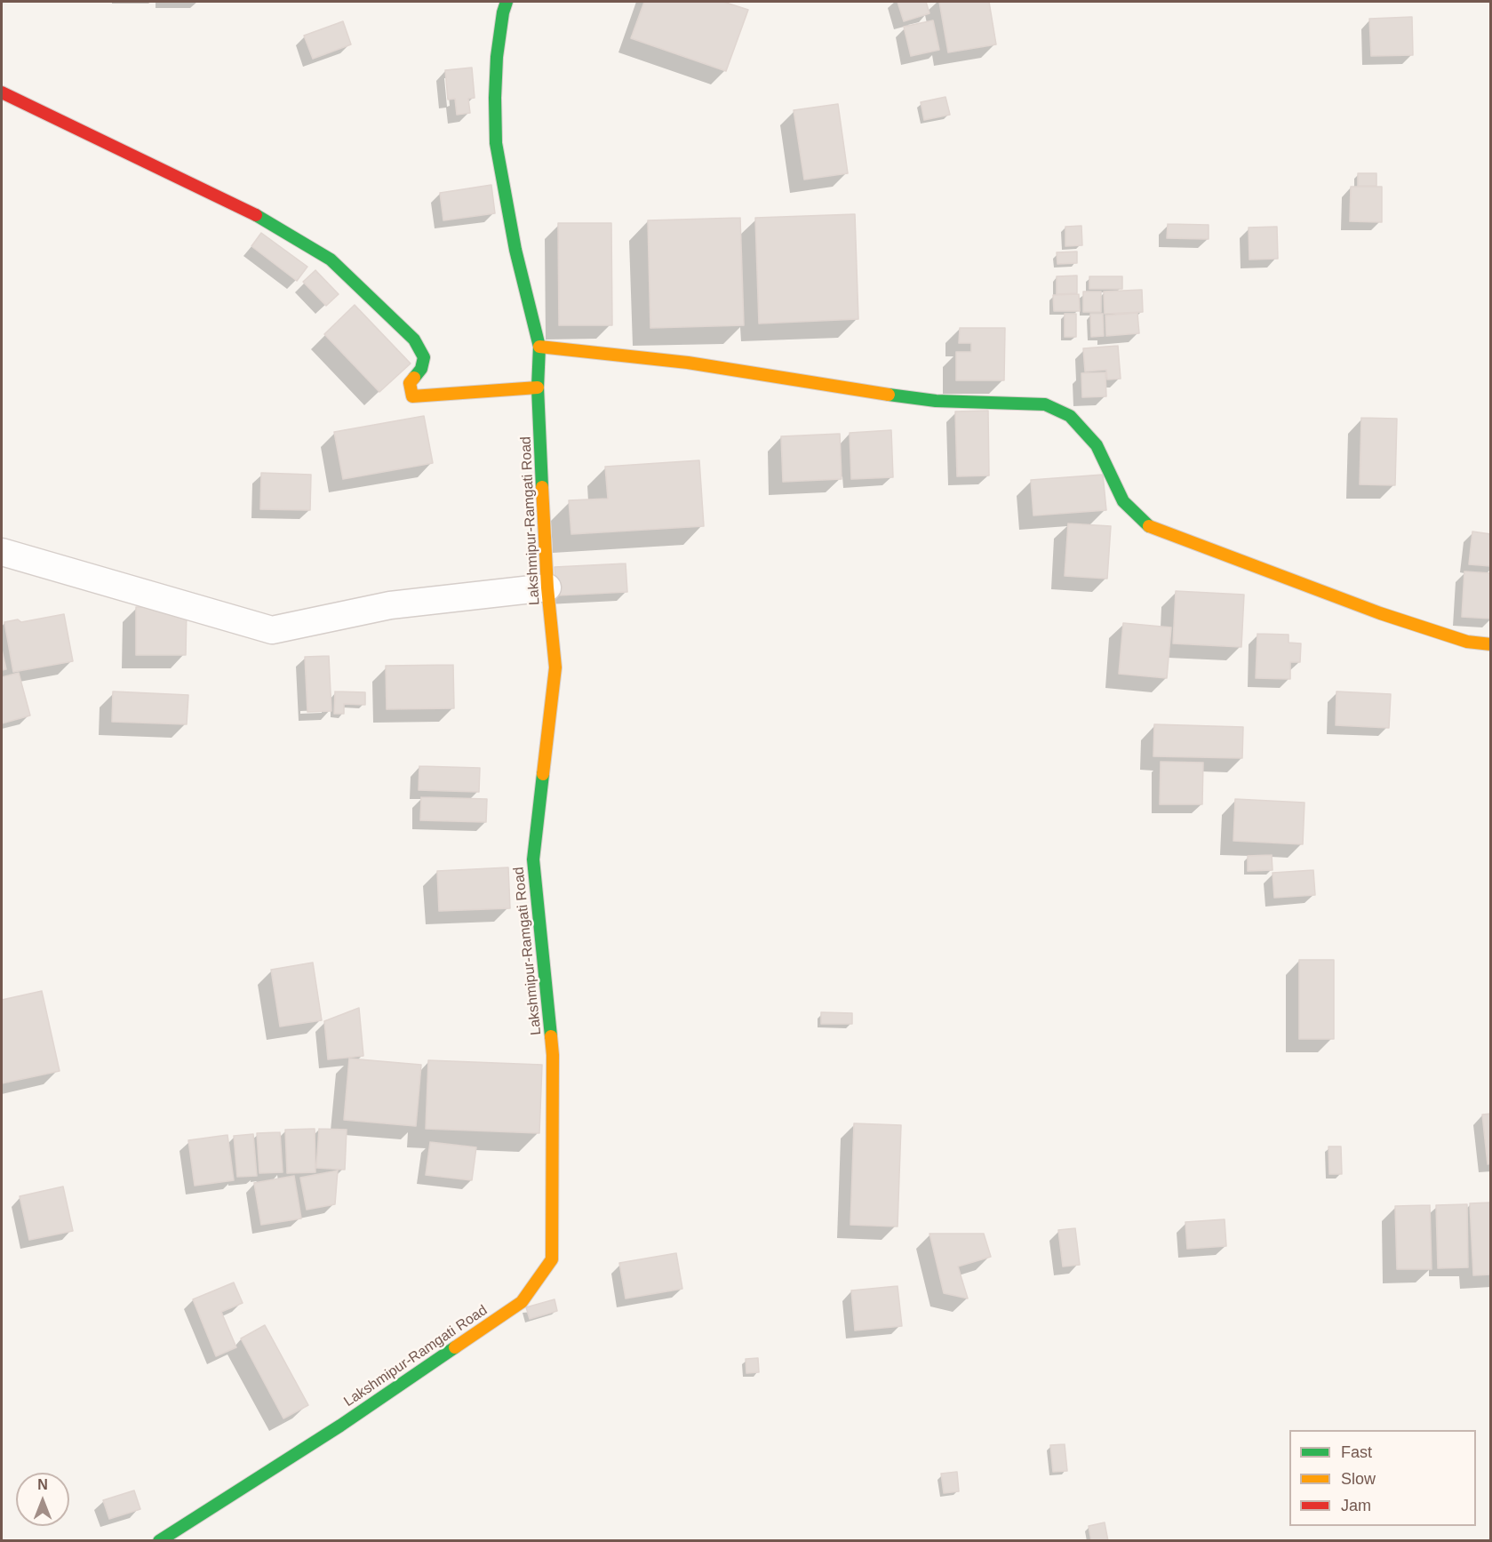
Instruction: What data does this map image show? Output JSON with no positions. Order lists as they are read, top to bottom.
{
  "streets": {
    "main road": ["Lakshmipur-Ramgati Road"]
  },
  "legend": ["Fast", "Slow", "Jam"],
  "north": "top"
}
